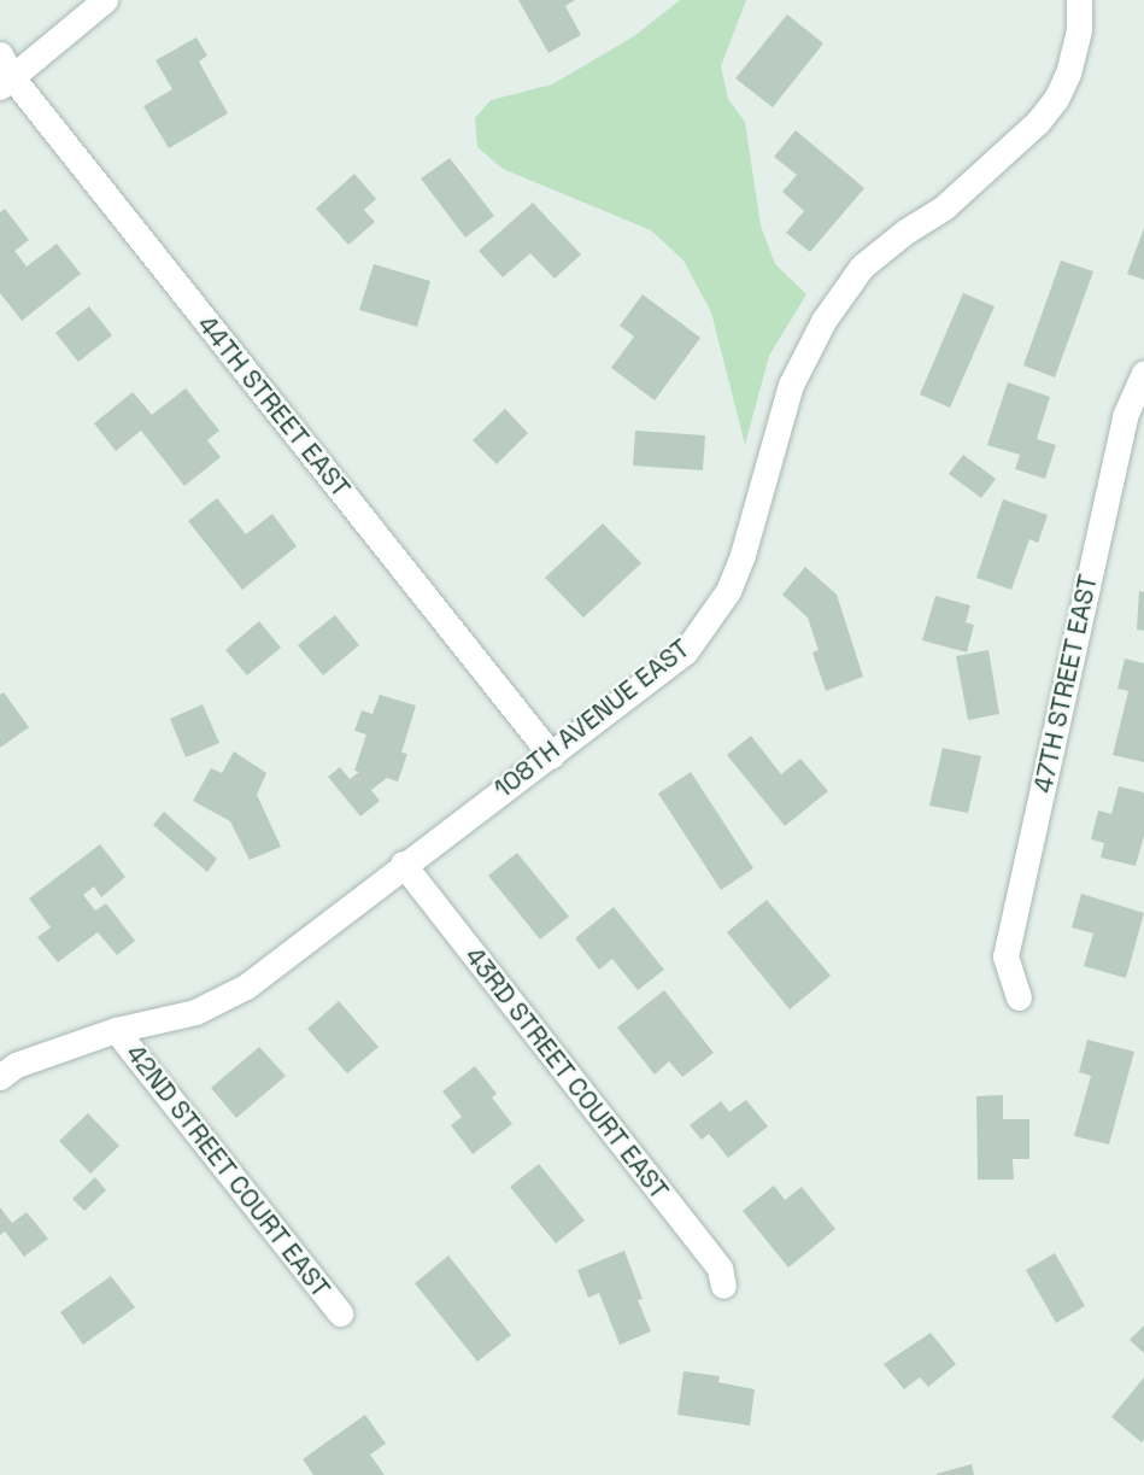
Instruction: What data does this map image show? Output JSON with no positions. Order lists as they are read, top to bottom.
{
  "streets": {
    "street": [
      "44TH STREET EAST",
      "47TH STREET EAST",
      "108TH AVENUE EAST",
      "43RD STREET COURT EAST",
      "42ND STREET COURT EAST"
    ]
  },
  "crossings": [
    ["44TH STREET EAST", "108TH AVENUE EAST"],
    ["108TH AVENUE EAST", "43RD STREET COURT EAST"],
    ["108TH AVENUE EAST", "42ND STREET COURT EAST"]
  ]
}
